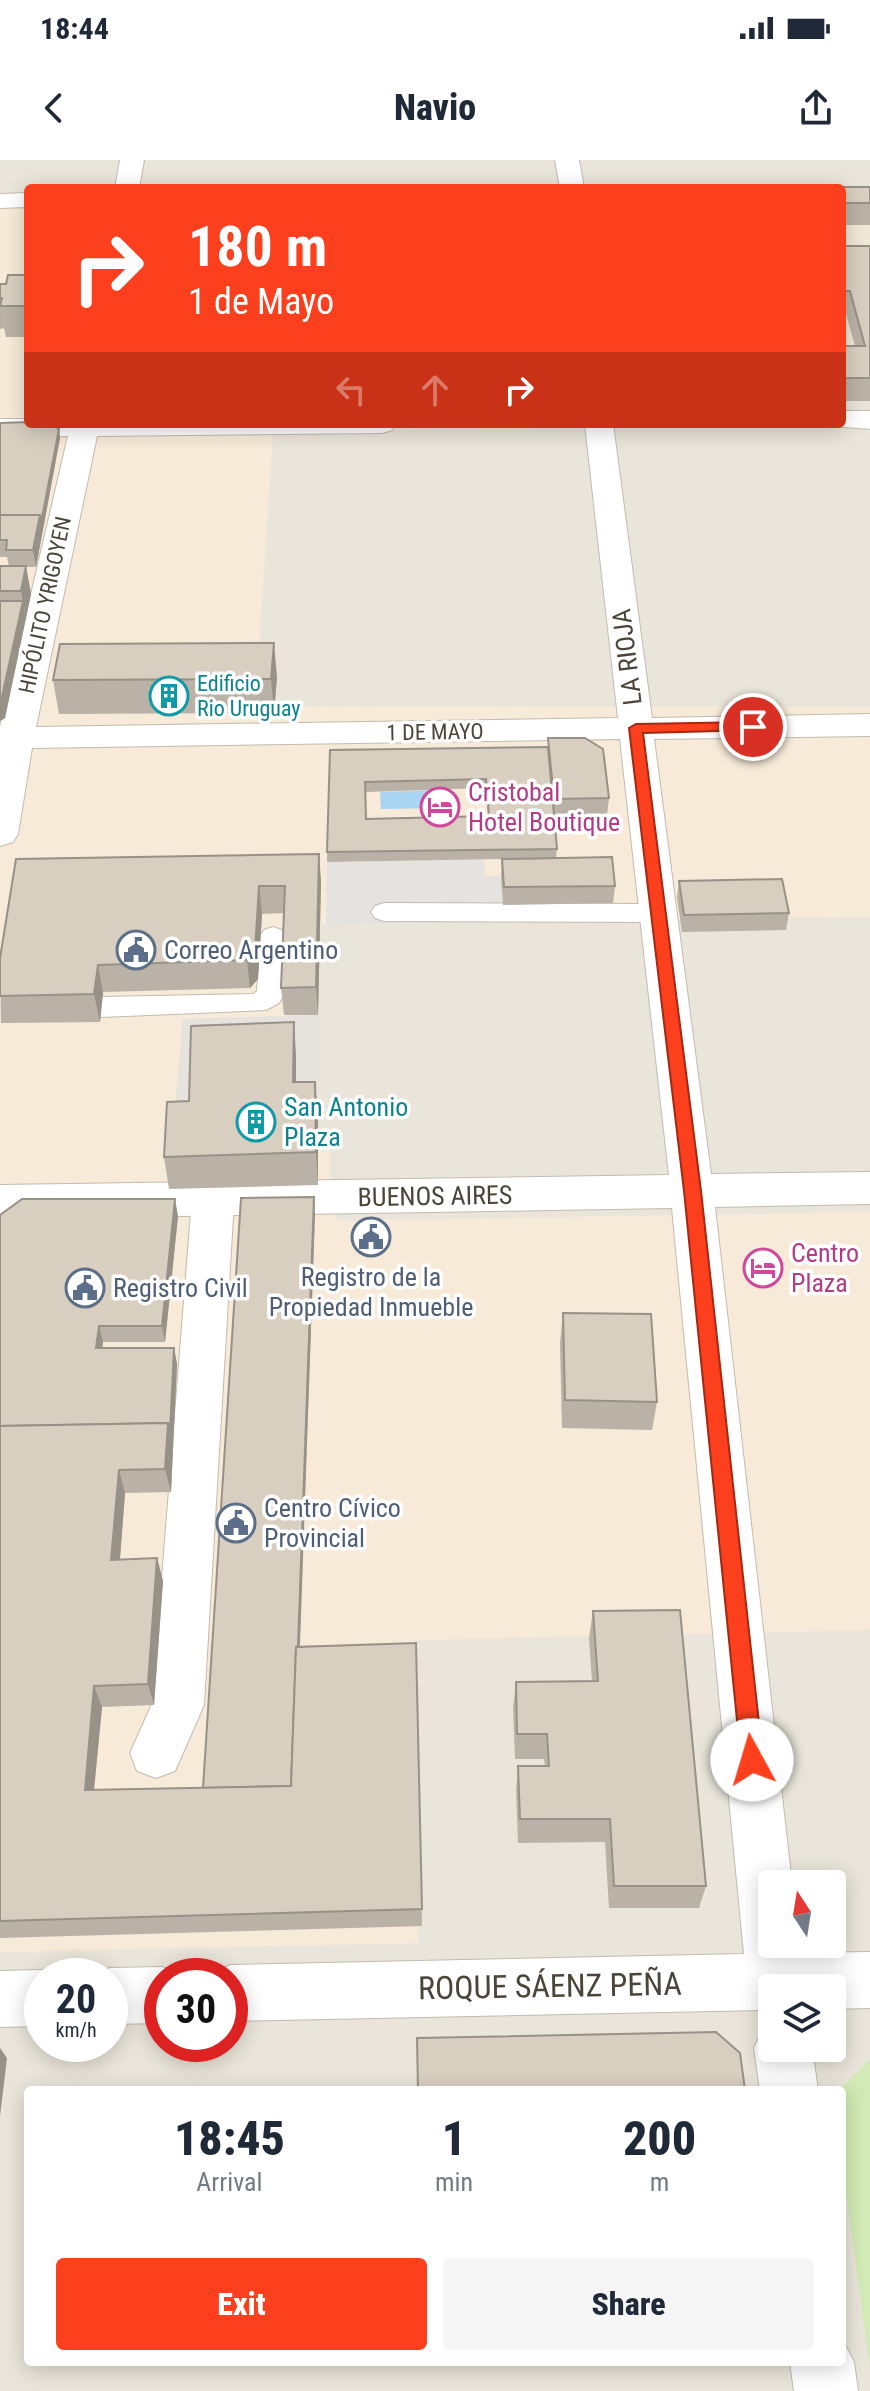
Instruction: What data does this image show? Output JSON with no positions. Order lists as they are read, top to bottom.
{
  "streets": {
    "street": [
      "HIPÓLITO YRIGOYEN",
      "LA RIOJA",
      "1 DE MAYO",
      "BUENOS AIRES",
      "ROQUE SÁENZ PEÑA"
    ]
  },
  "crossings": [
    ["HIPÓLITO YRIGOYEN", "1 DE MAYO"],
    ["LA RIOJA", "1 DE MAYO"],
    ["LA RIOJA", "BUENOS AIRES"]
  ],
  "places": {
    "building": ["Edificio Rio Uruguay", "San Antonio Plaza"],
    "hotel": ["Cristobal Hotel Boutique", "Centro Plaza"],
    "public building": [
      "Correo Argentino",
      "Registro de la Propiedad Inmueble",
      "Registro Civil",
      "Centro Cívico Provincial"
    ]
  },
  "north": "top",
  "page": {
    "status": "18:44",
    "header": "Navio",
    "turn": ["180 m", "1 de Mayo"],
    "speed": "20 km/h",
    "limit": "30",
    "eta": [
      "18:45",
      "Arrival",
      "1",
      "min",
      "200",
      "m"
    ],
    "buttons": ["Exit", "Share"]
  }
}
